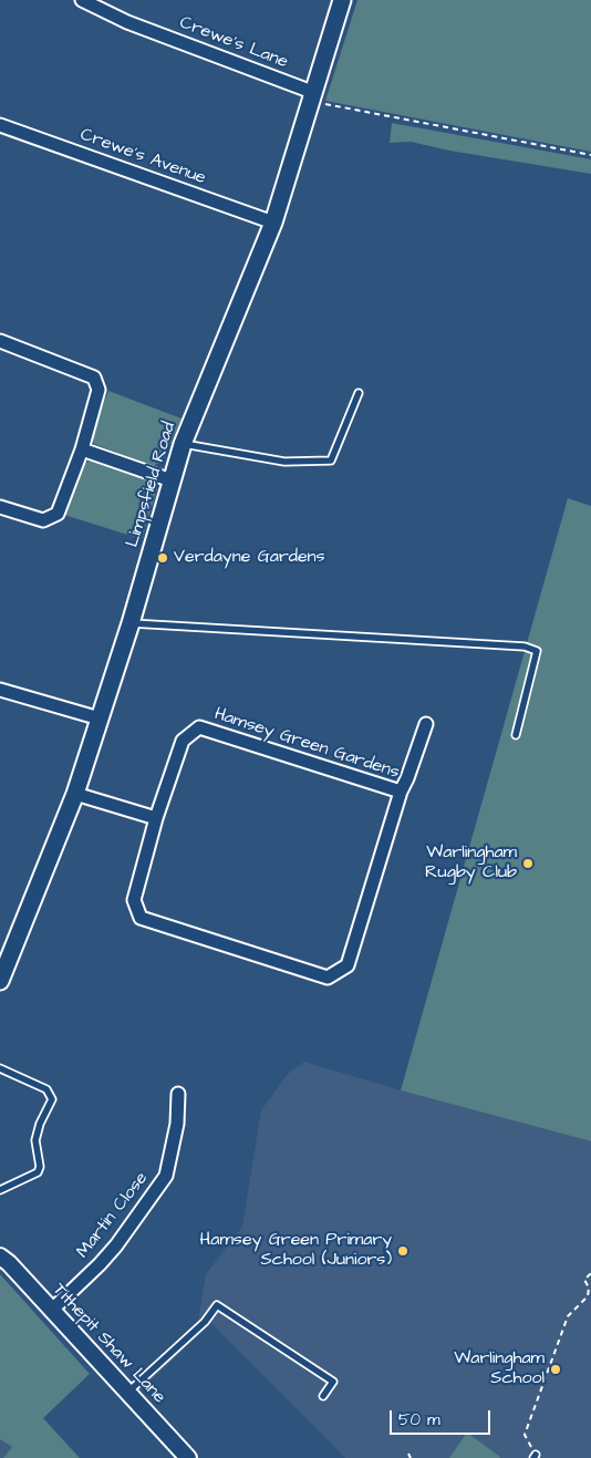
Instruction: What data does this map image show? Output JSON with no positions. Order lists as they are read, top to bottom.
{
  "streets": {
    "main road": ["Limpsfield Road"],
    "street": [
      "Crewe's Lane",
      "Crewe's Avenue",
      "Hamsey Green Gardens",
      "Martin Close",
      "Tithepit Shaw Lane"
    ]
  },
  "crossings": [
    ["Crewe's Lane", "Limpsfield Road"],
    ["Crewe's Avenue", "Limpsfield Road"],
    ["Martin Close", "Tithepit Shaw Lane"]
  ],
  "places": [
    "Verdayne Gardens",
    "Warlingham Rugby Club",
    "Hamsey Green Primary School (Juniors)",
    "Warlingham School"
  ],
  "scale_bar": "50 m"
}
